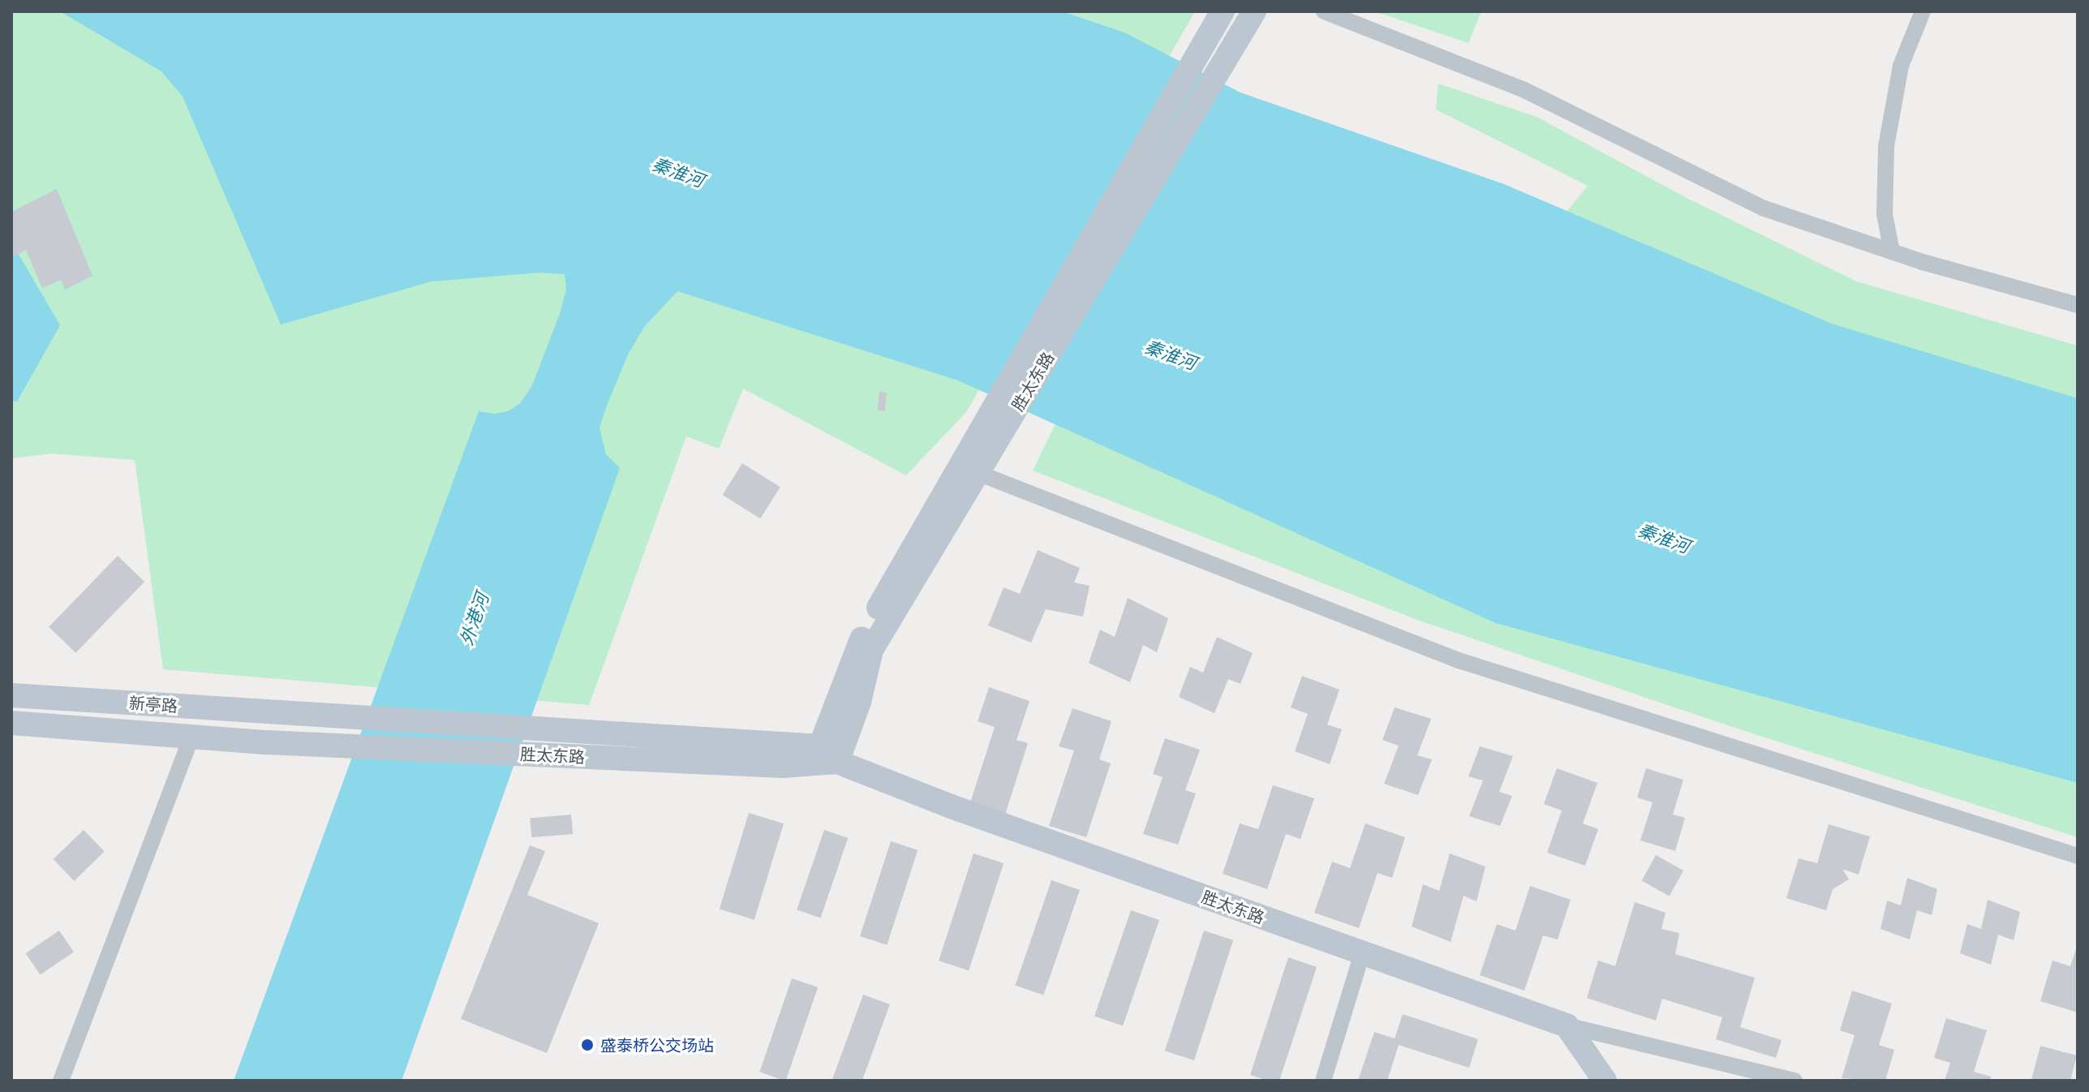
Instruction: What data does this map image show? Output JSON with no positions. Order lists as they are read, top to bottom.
{
  "streets": {
    "main road": ["胜太东路", "新亭路"]
  },
  "crossings": [
    ["胜太东路", "新亭路"]
  ],
  "water": ["秦淮河", "外港河"],
  "places": ["盛泰桥公交场站"]
}
